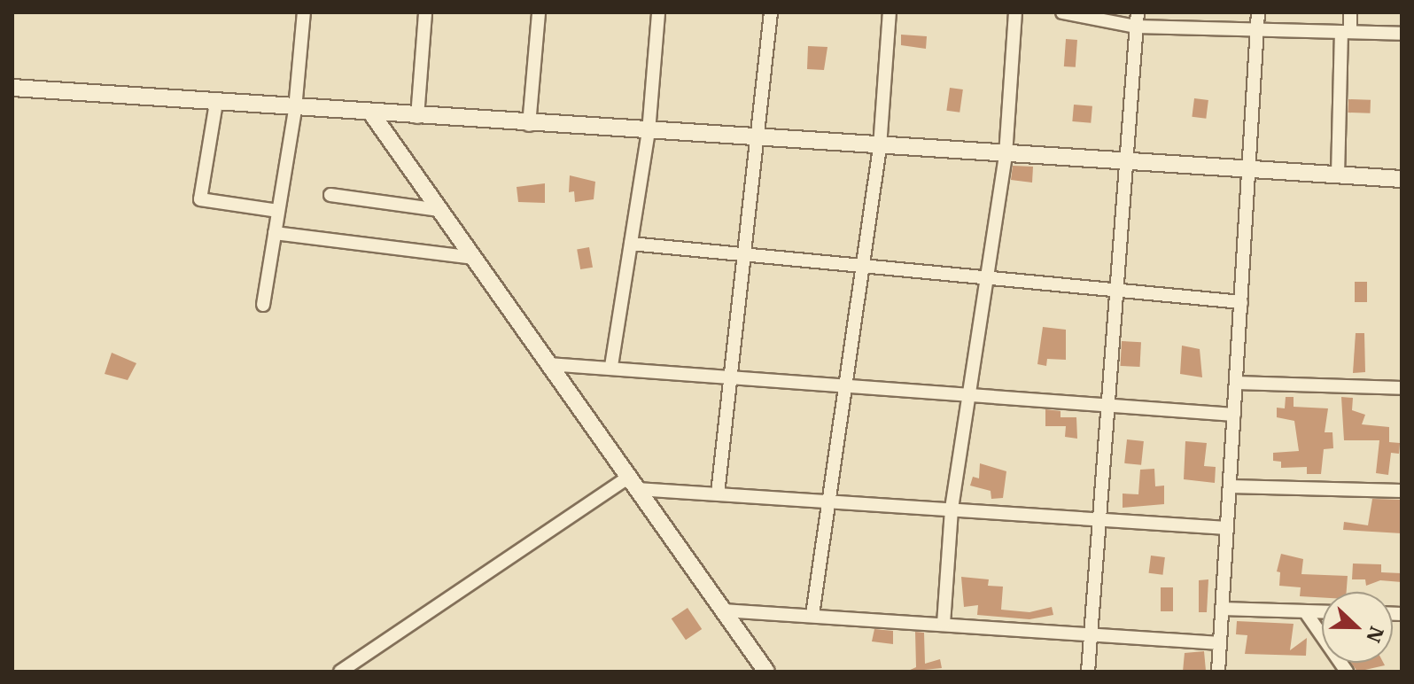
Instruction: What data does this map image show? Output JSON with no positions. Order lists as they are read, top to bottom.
{
  "north": "right"
}
